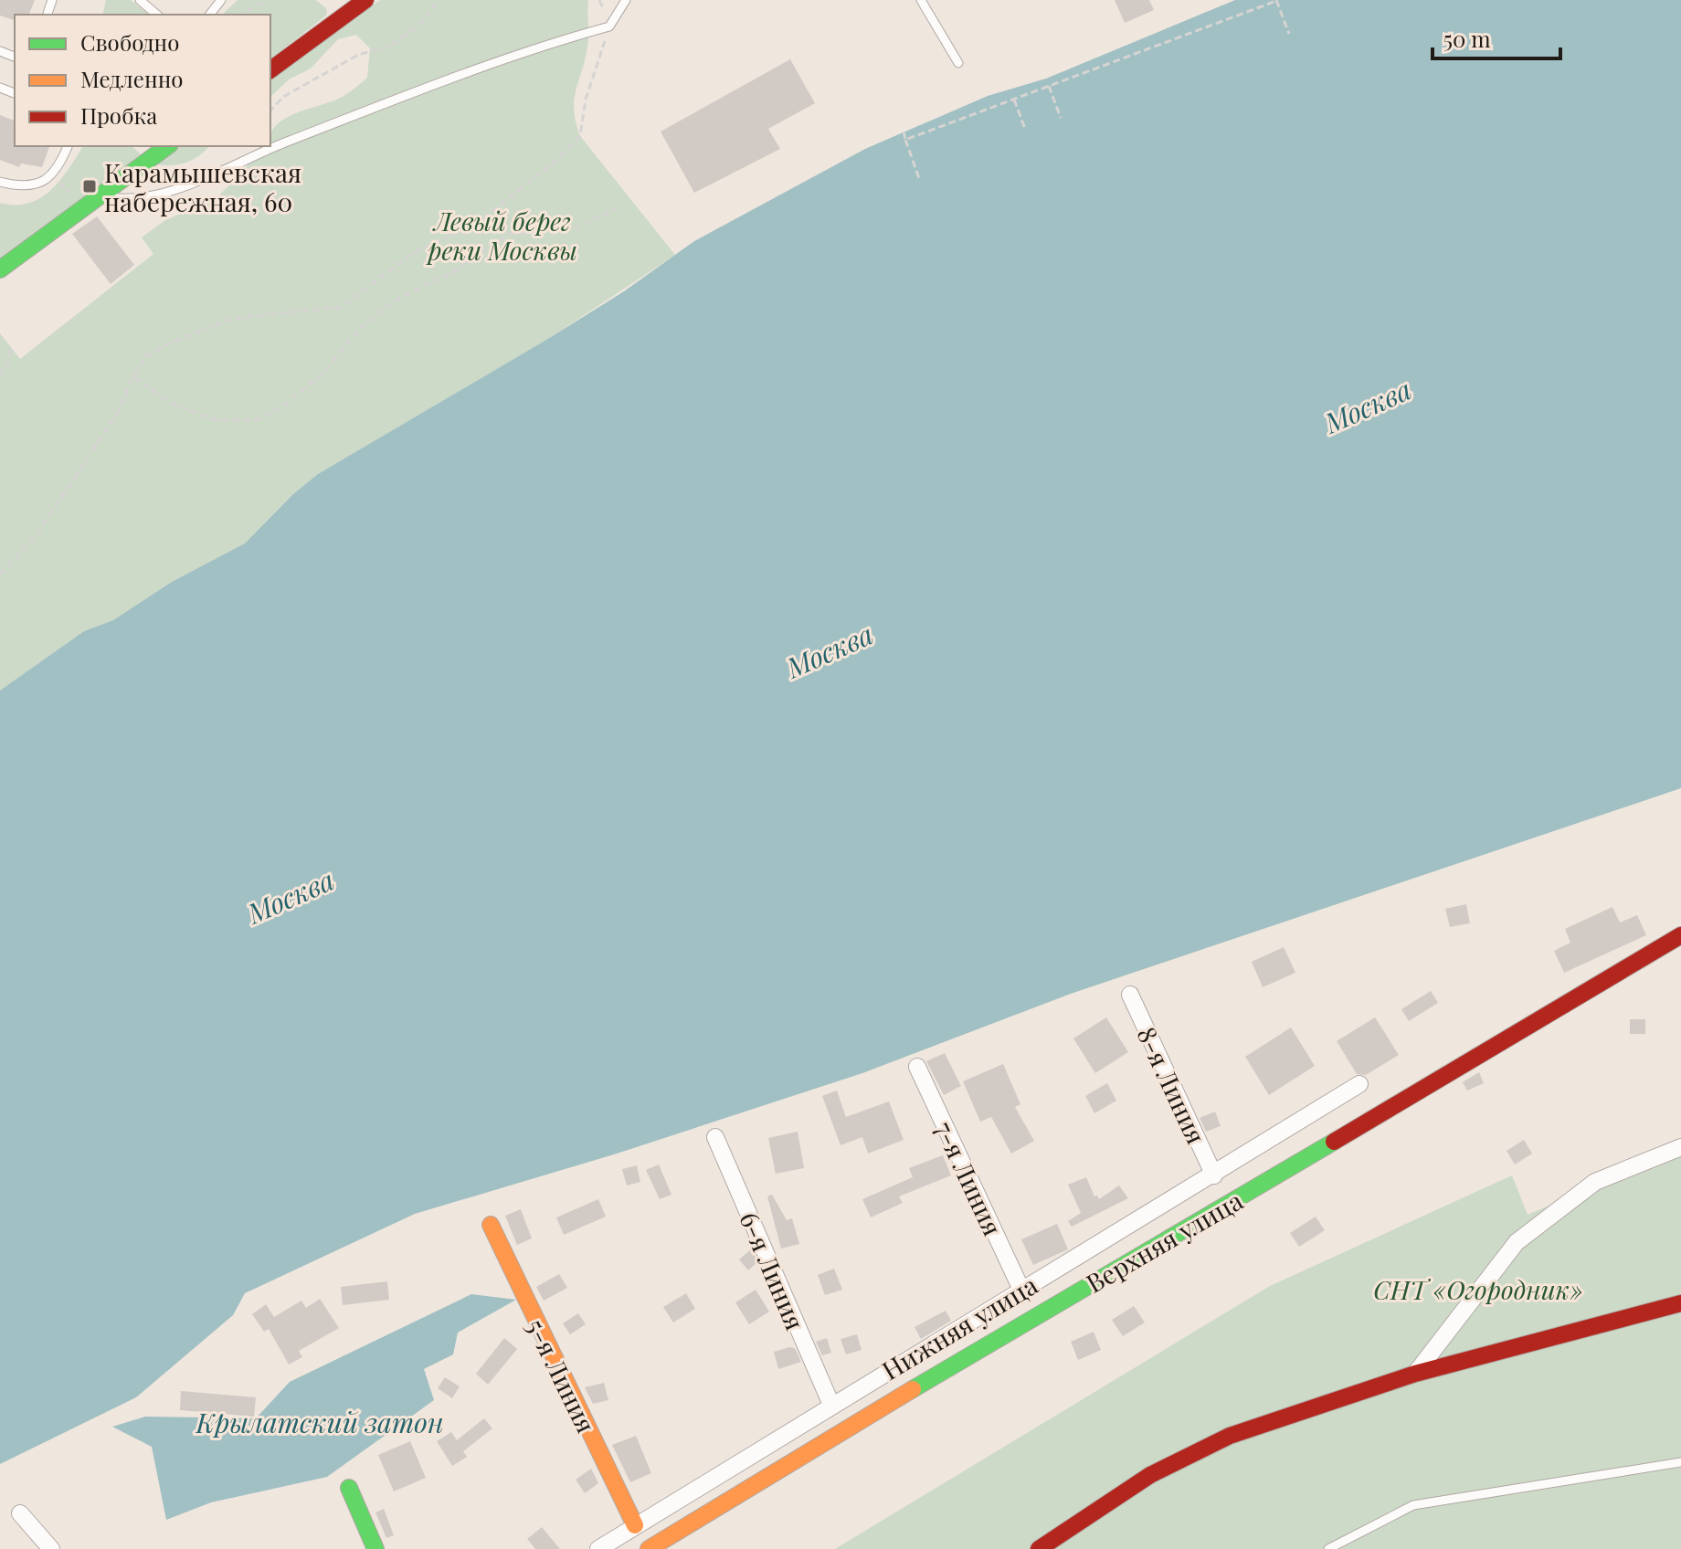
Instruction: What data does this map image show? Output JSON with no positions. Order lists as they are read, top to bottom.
{
  "streets": {
    "street": [
      "8-я Линия",
      "7-я Линия",
      "Верхняя улица",
      "6-я Линия",
      "Нижняя улица",
      "5-я Линия"
    ]
  },
  "crossings": [
    ["8-я Линия", "Нижняя улица"],
    ["7-я Линия", "Нижняя улица"],
    ["6-я Линия", "Нижняя улица"],
    ["Нижняя улица", "5-я Линия"]
  ],
  "water": ["Москва", "Крылатский затон"],
  "parks": ["Левый берег реки Москвы", "СНТ «Огородник»"],
  "places": {
    "transit": ["Карамышевская набережная, 60"]
  },
  "legend": ["Свободно", "Медленно", "Пробка"],
  "scale_bar": "50 m"
}
